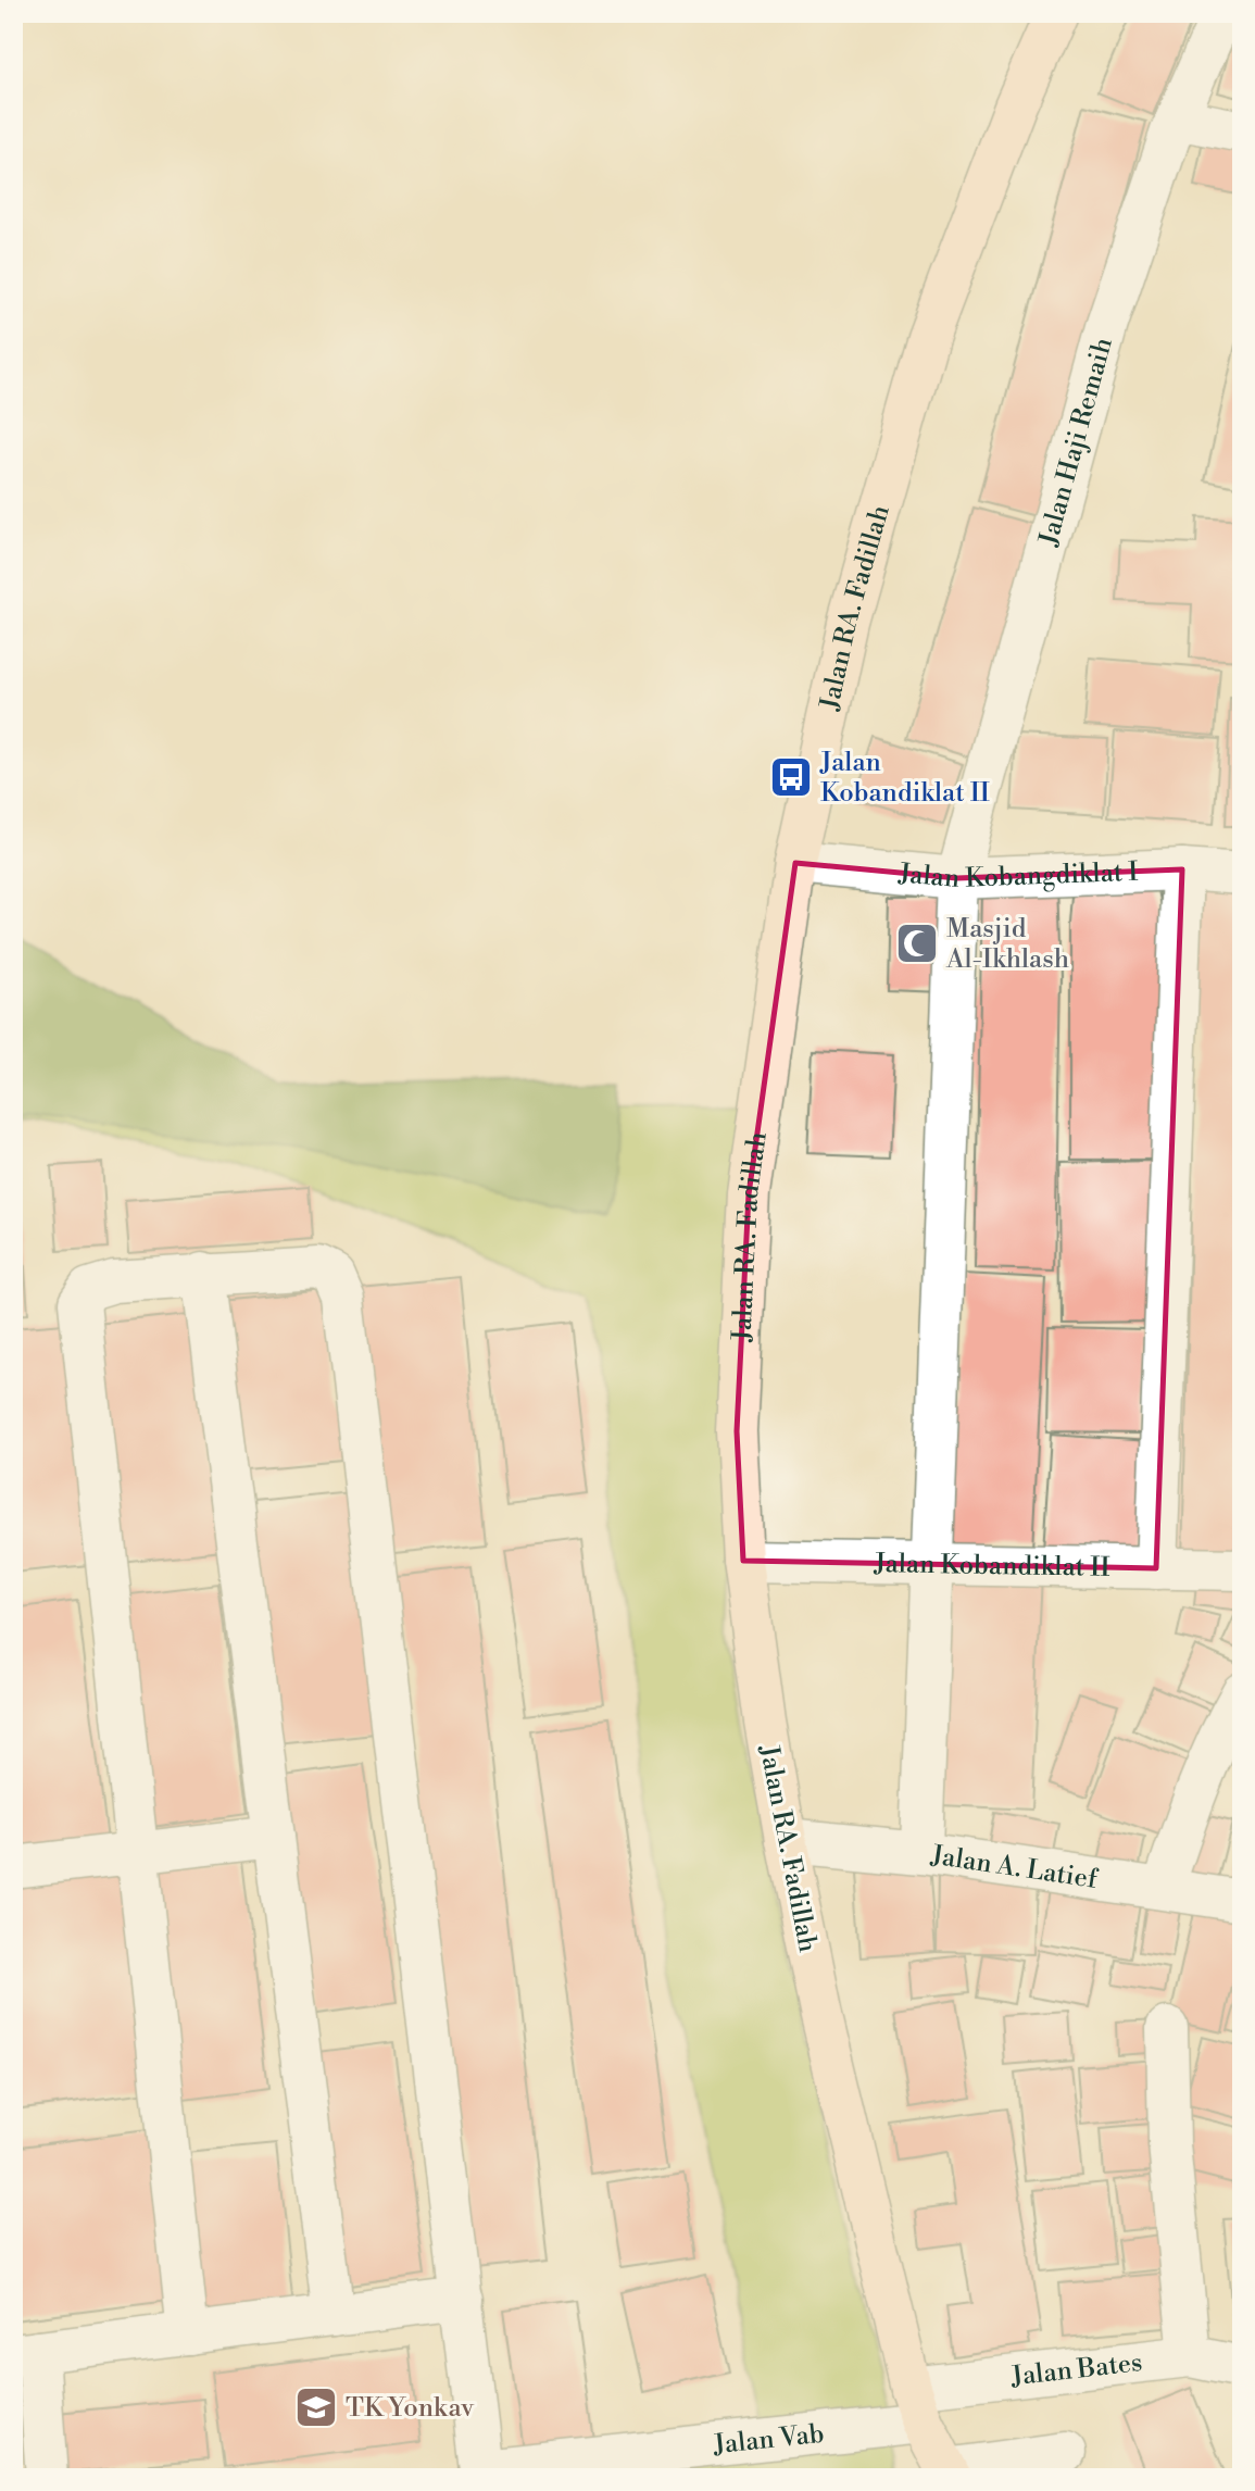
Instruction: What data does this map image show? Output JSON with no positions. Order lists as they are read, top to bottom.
{
  "streets": {
    "main road": ["Jalan RA. Fadillah"],
    "street": [
      "Jalan Haji Remaih",
      "Jalan Kobangdiklat I",
      "Jalan Kobandiklat II",
      "Jalan A. Latief",
      "Jalan Bates",
      "Jalan Vab"
    ]
  },
  "crossings": [
    ["Jalan Haji Remaih", "Jalan Kobangdiklat I"],
    ["Jalan Haji Remaih", "Jalan Kobandiklat II"],
    ["Jalan RA. Fadillah", "Jalan Kobangdiklat I"],
    ["Jalan RA. Fadillah", "Jalan Kobandiklat II"],
    ["Jalan RA. Fadillah", "Jalan A. Latief"],
    ["Jalan RA. Fadillah", "Jalan Bates"],
    ["Jalan RA. Fadillah", "Jalan Vab"],
    ["Jalan Bates", "Jalan Vab"]
  ],
  "places": {
    "bus stop": ["Jalan Kobandiklat II"],
    "mosque": ["Masjid Al-Ikhlash"],
    "school or university": ["TK Yonkav"]
  }
}
